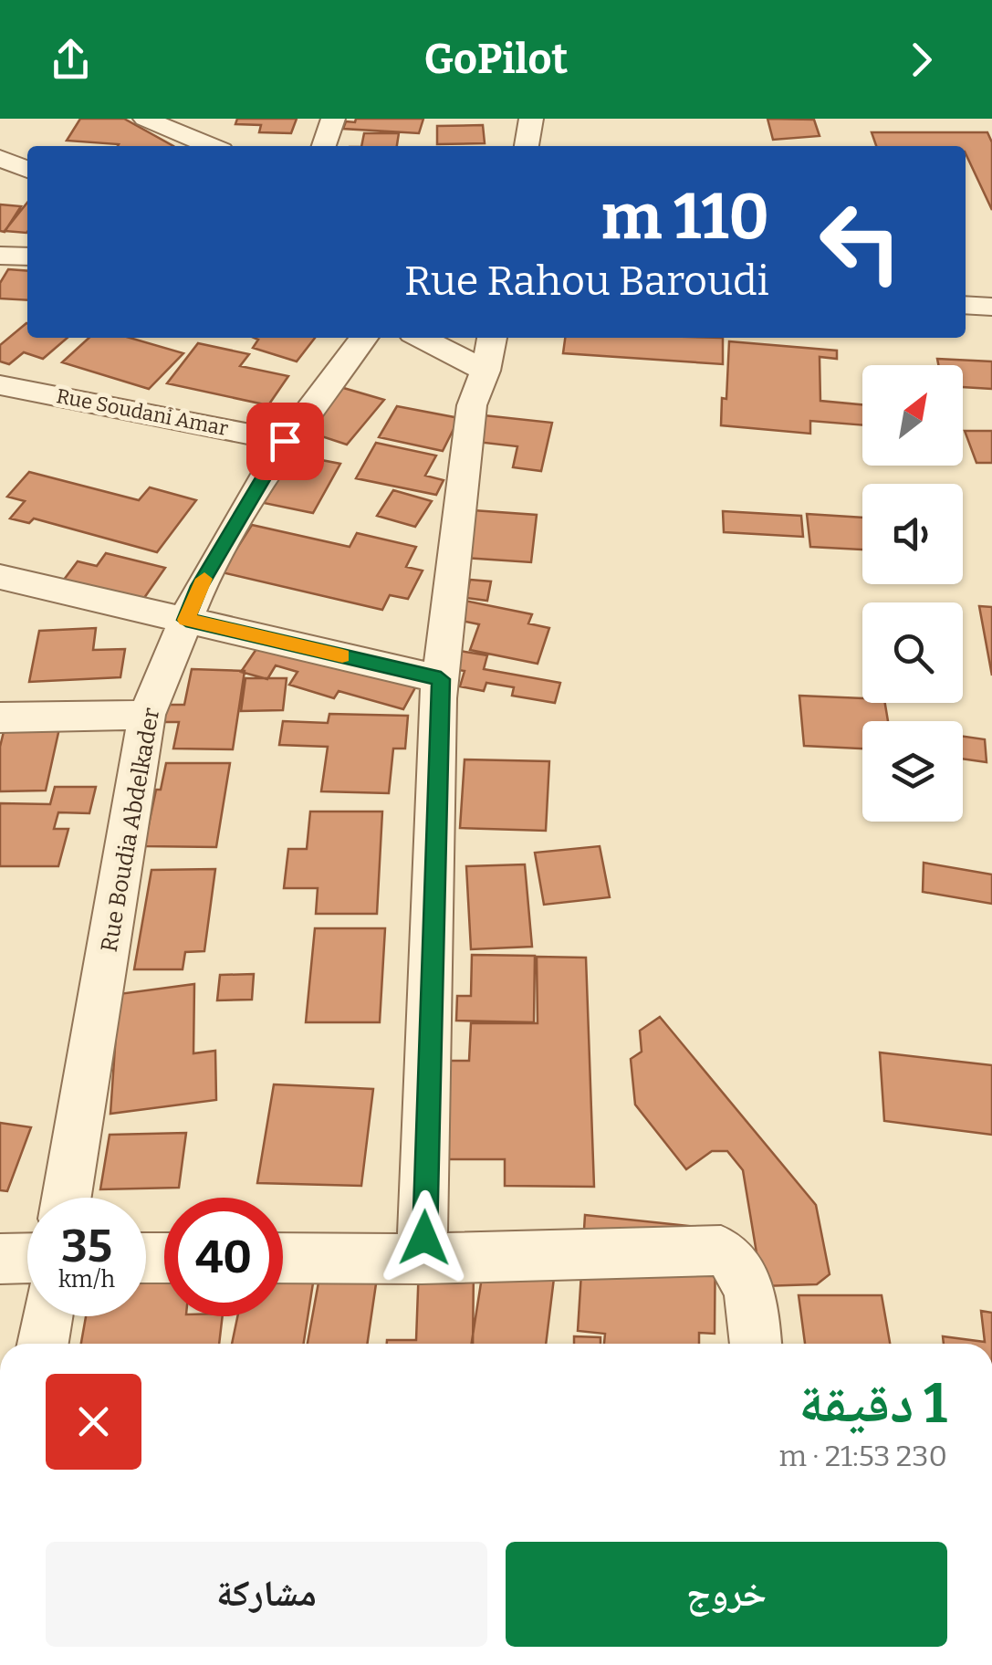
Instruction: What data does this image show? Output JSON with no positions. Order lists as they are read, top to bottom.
{
  "streets": {
    "street": ["Rue Soudani Amar", "Rue Boudia Abdelkader"]
  },
  "crossings": [
    ["Rue Soudani Amar", "Rue Boudia Abdelkader"]
  ],
  "north": "top right",
  "page": {
    "header": "GoPilot",
    "turn": ["110 m", "Rue Rahou Baroudi"],
    "speed": "35 km/h",
    "limit": "40",
    "heading": ["1 دقيقة", "230 m · 21:53"],
    "buttons": ["خروج", "مشاركة"]
  }
}
